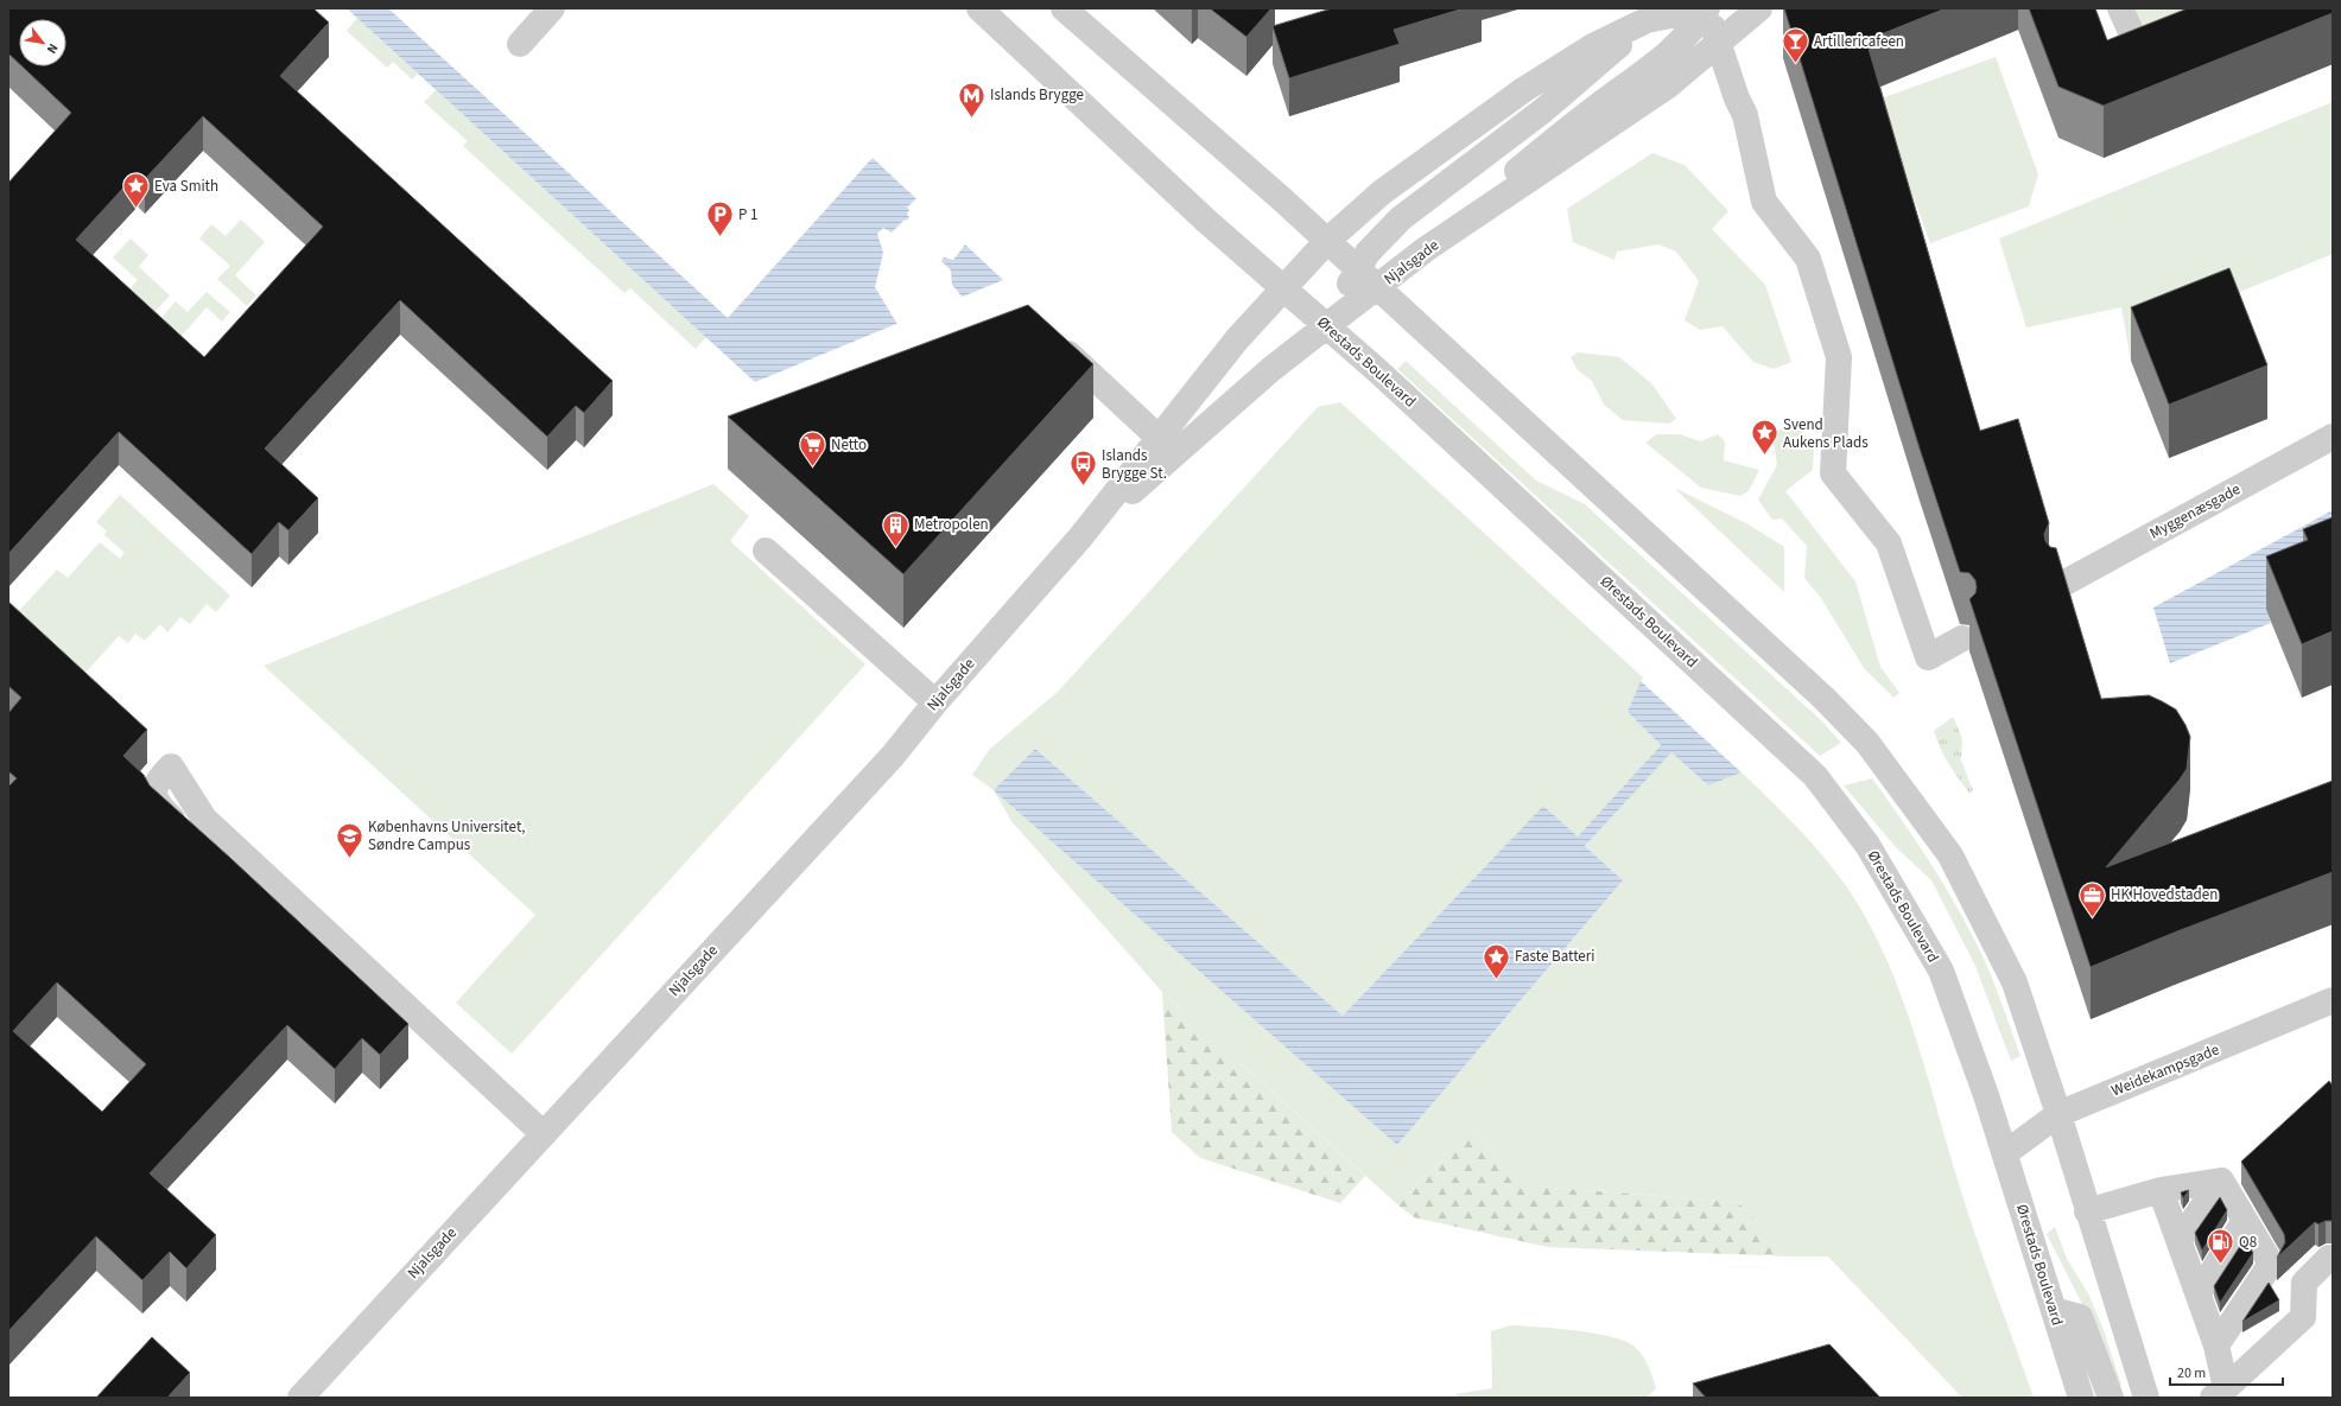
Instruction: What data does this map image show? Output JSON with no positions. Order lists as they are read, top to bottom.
{
  "streets": {
    "street": [
      "Njalsgade",
      "Ørestads Boulevard",
      "Myggenæsgade",
      "Weidekampsgade"
    ]
  },
  "crossings": [
    ["Njalsgade", "Ørestads Boulevard"],
    ["Ørestads Boulevard", "Weidekampsgade"]
  ],
  "places": {
    "bar": ["Artillericafeen"],
    "metro station": ["Islands Brygge"],
    "place": ["Eva Smith", "Svend Aukens Plads", "Faste Batteri"],
    "parking": ["P 1"],
    "supermarket": ["Netto"],
    "bus stop": ["Islands Brygge St."],
    "building": ["Metropolen"],
    "school or university": ["Københavns Universitet, Søndre Campus"],
    "office": ["HK Hovedstaden"],
    "fuel station": ["Q8"]
  },
  "scale_bar": "20 m",
  "north": "bottom right"
}
